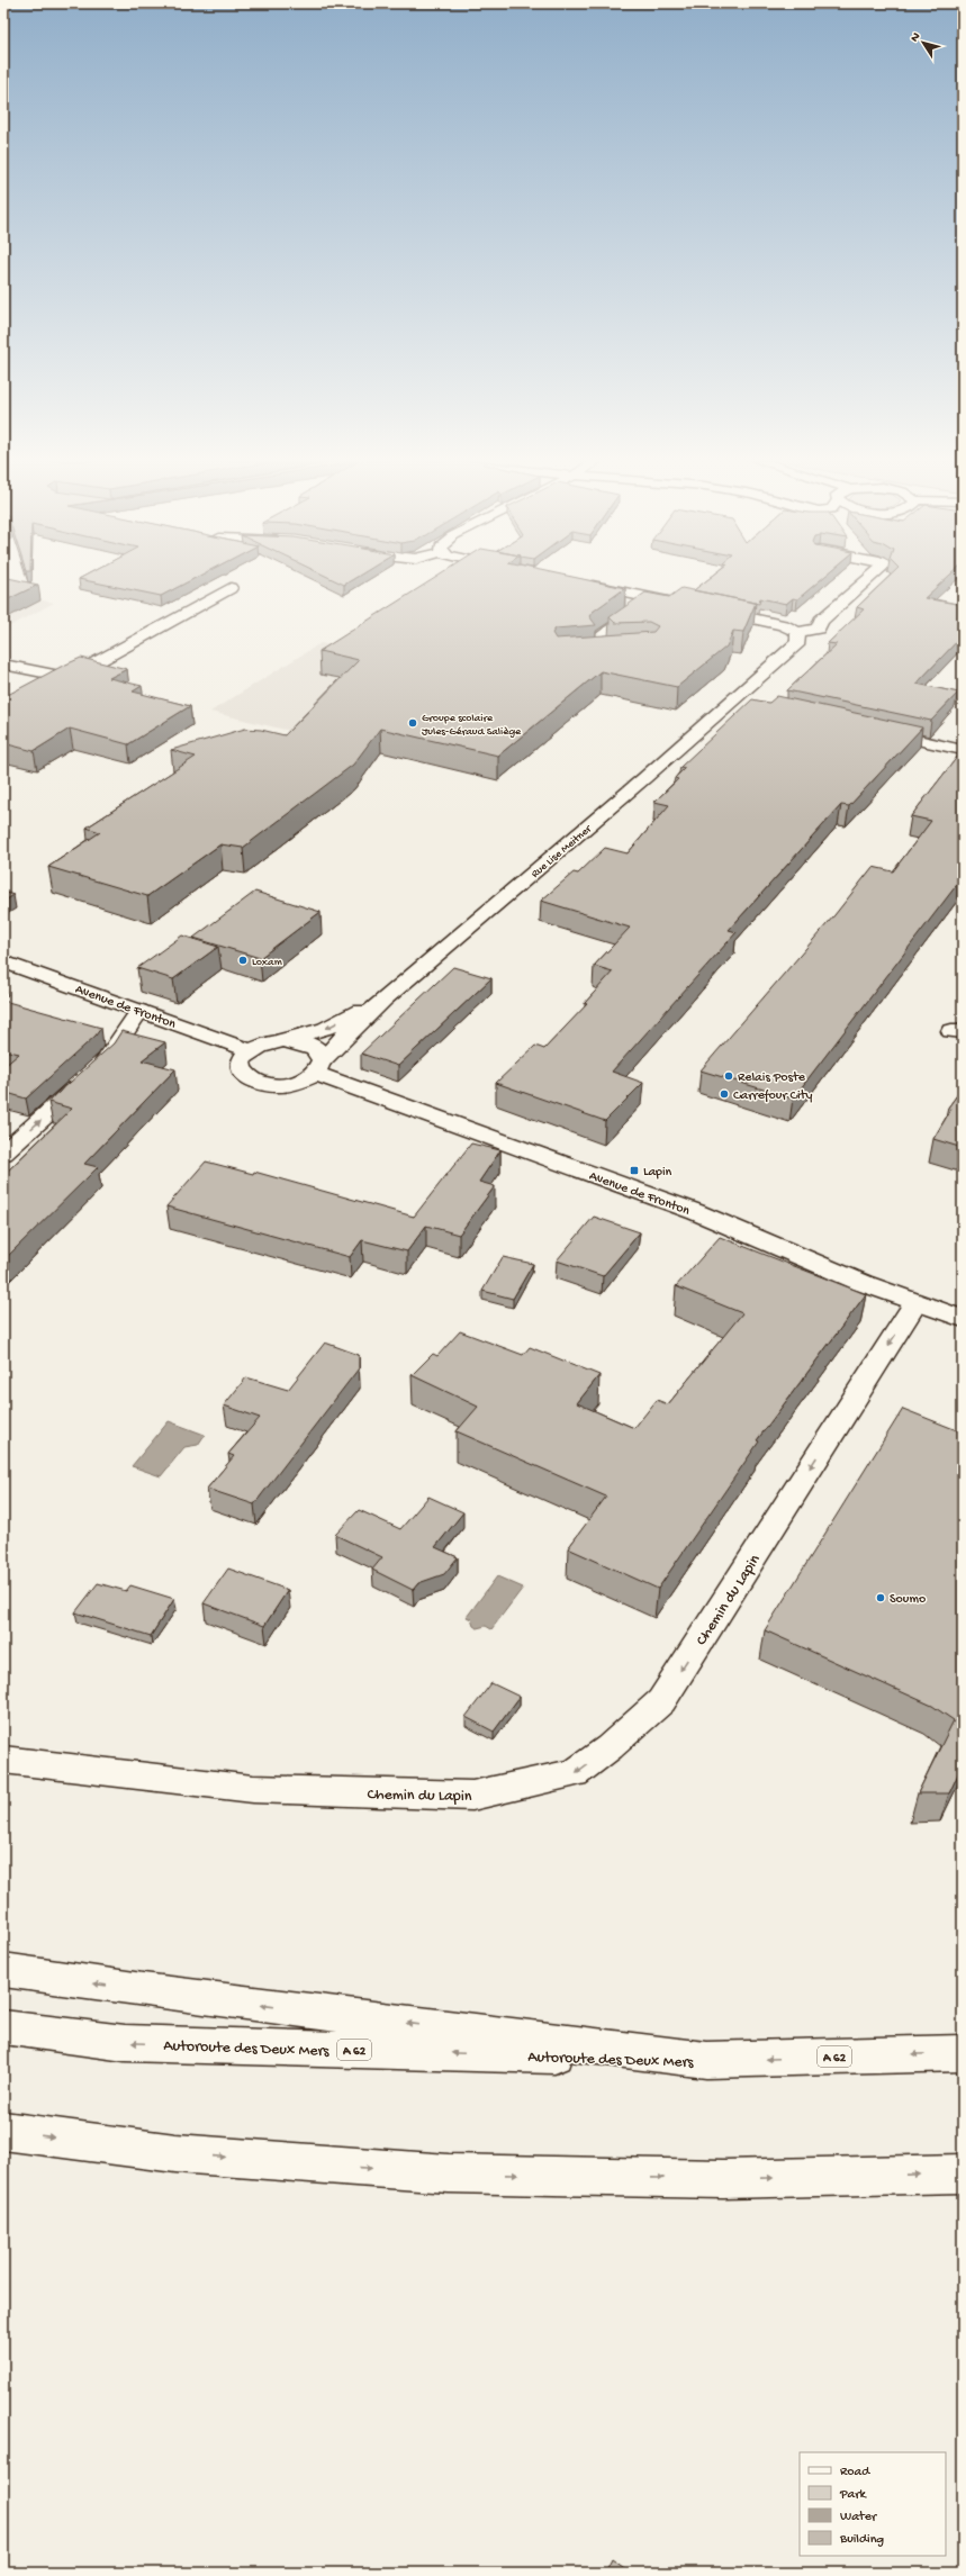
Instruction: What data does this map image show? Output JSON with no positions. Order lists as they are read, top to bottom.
{
  "streets": {
    "main road": [
      "Rue Lise Meitner",
      "Avenue de Fronton",
      "Chemin du Lapin",
      "Autoroute des Deux Mers",
      "A 62"
    ]
  },
  "crossings": [
    ["Rue Lise Meitner", "Avenue de Fronton"],
    ["Avenue de Fronton", "Chemin du Lapin"],
    ["Autoroute des Deux Mers", "A 62"]
  ],
  "one_way": ["Chemin du Lapin"],
  "places": {
    "other": [
      "Groupe scolaire Jules-Géraud Saliège",
      "Loxam",
      "Relais Poste",
      "Carrefour City",
      "Soumo"
    ],
    "transit": ["Lapin"]
  },
  "legend": [
    "Road",
    "Park",
    "Water",
    "Building"
  ],
  "north": "top left"
}
